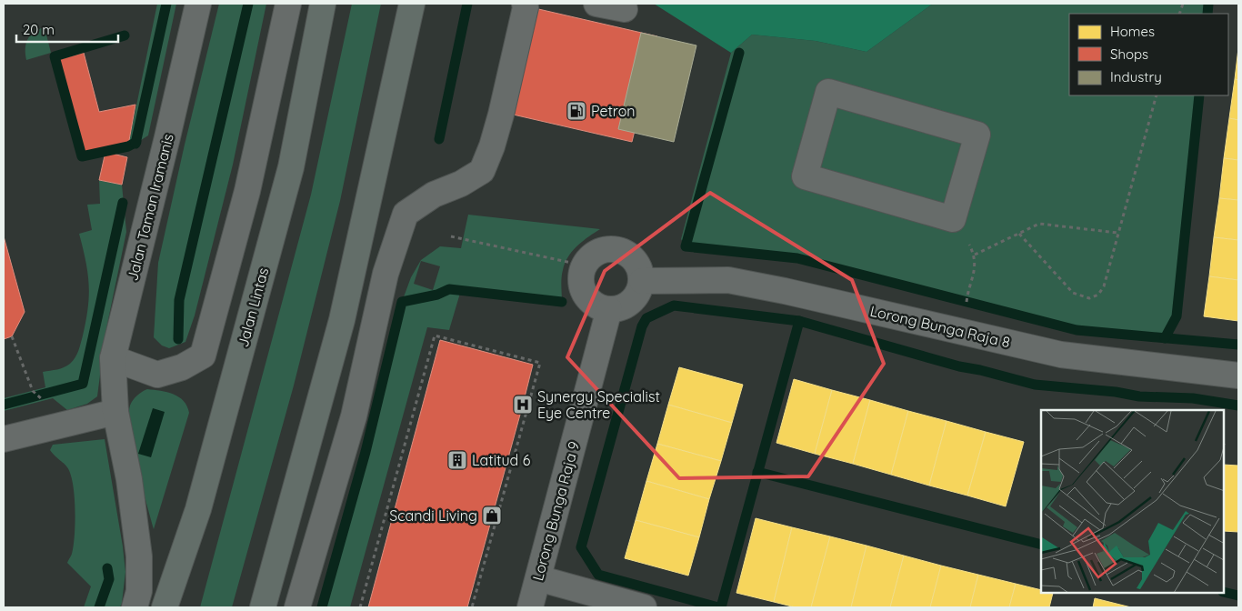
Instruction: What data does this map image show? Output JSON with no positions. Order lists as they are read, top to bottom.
{
  "streets": {
    "highway": ["Jalan Lintas"],
    "street": ["Jalan Taman Iramanis", "Lorong Bunga Raja 8", "Lorong Bunga Raja 9"]
  },
  "crossings": [
    ["Lorong Bunga Raja 8", "Lorong Bunga Raja 9"]
  ],
  "places": {
    "fuel station": ["Petron"],
    "hospital": ["Synergy Specialist Eye Centre"],
    "building": ["Latitud 6"],
    "shop": ["Scandi Living"]
  },
  "legend": ["Homes", "Shops", "Industry"],
  "scale_bar": "20 m"
}
